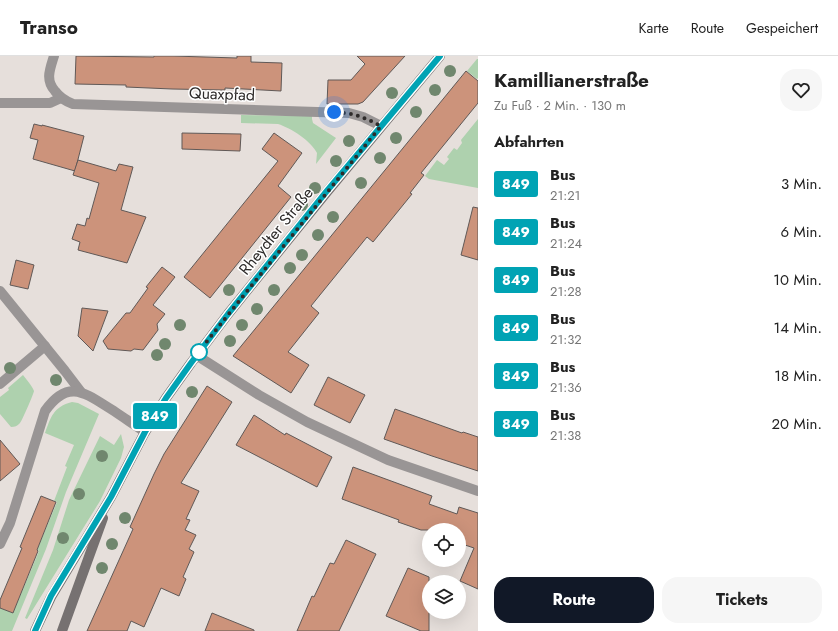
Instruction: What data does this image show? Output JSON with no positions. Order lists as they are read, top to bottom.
{
  "streets": {
    "main road": ["Rheydter Straße"],
    "street": ["Quaxpfad"]
  },
  "crossings": [
    ["Quaxpfad", "Rheydter Straße"]
  ],
  "lines": ["bus line 849"],
  "page": {
    "header": "Transo",
    "nav": ["Karte", "Route", "Gespeichert"],
    "on_map": "849",
    "heading": [
      ["Kamillianerstraße", "Zu Fuß · 2 Min. · 130 m"],
      "Abfahrten"
    ],
    "list": [
      {
        "mark": "849",
        "name": "Bus",
        "note": "21:21",
        "value": "3 Min."
      },
      {
        "mark": "849",
        "name": "Bus",
        "note": "21:24",
        "value": "6 Min."
      },
      {
        "mark": "849",
        "name": "Bus",
        "note": "21:28",
        "value": "10 Min."
      },
      {
        "mark": "849",
        "name": "Bus",
        "note": "21:32",
        "value": "14 Min."
      },
      {
        "mark": "849",
        "name": "Bus",
        "note": "21:36",
        "value": "18 Min."
      },
      {
        "mark": "849",
        "name": "Bus",
        "note": "21:38",
        "value": "20 Min."
      }
    ],
    "buttons": ["Route", "Tickets"]
  }
}
